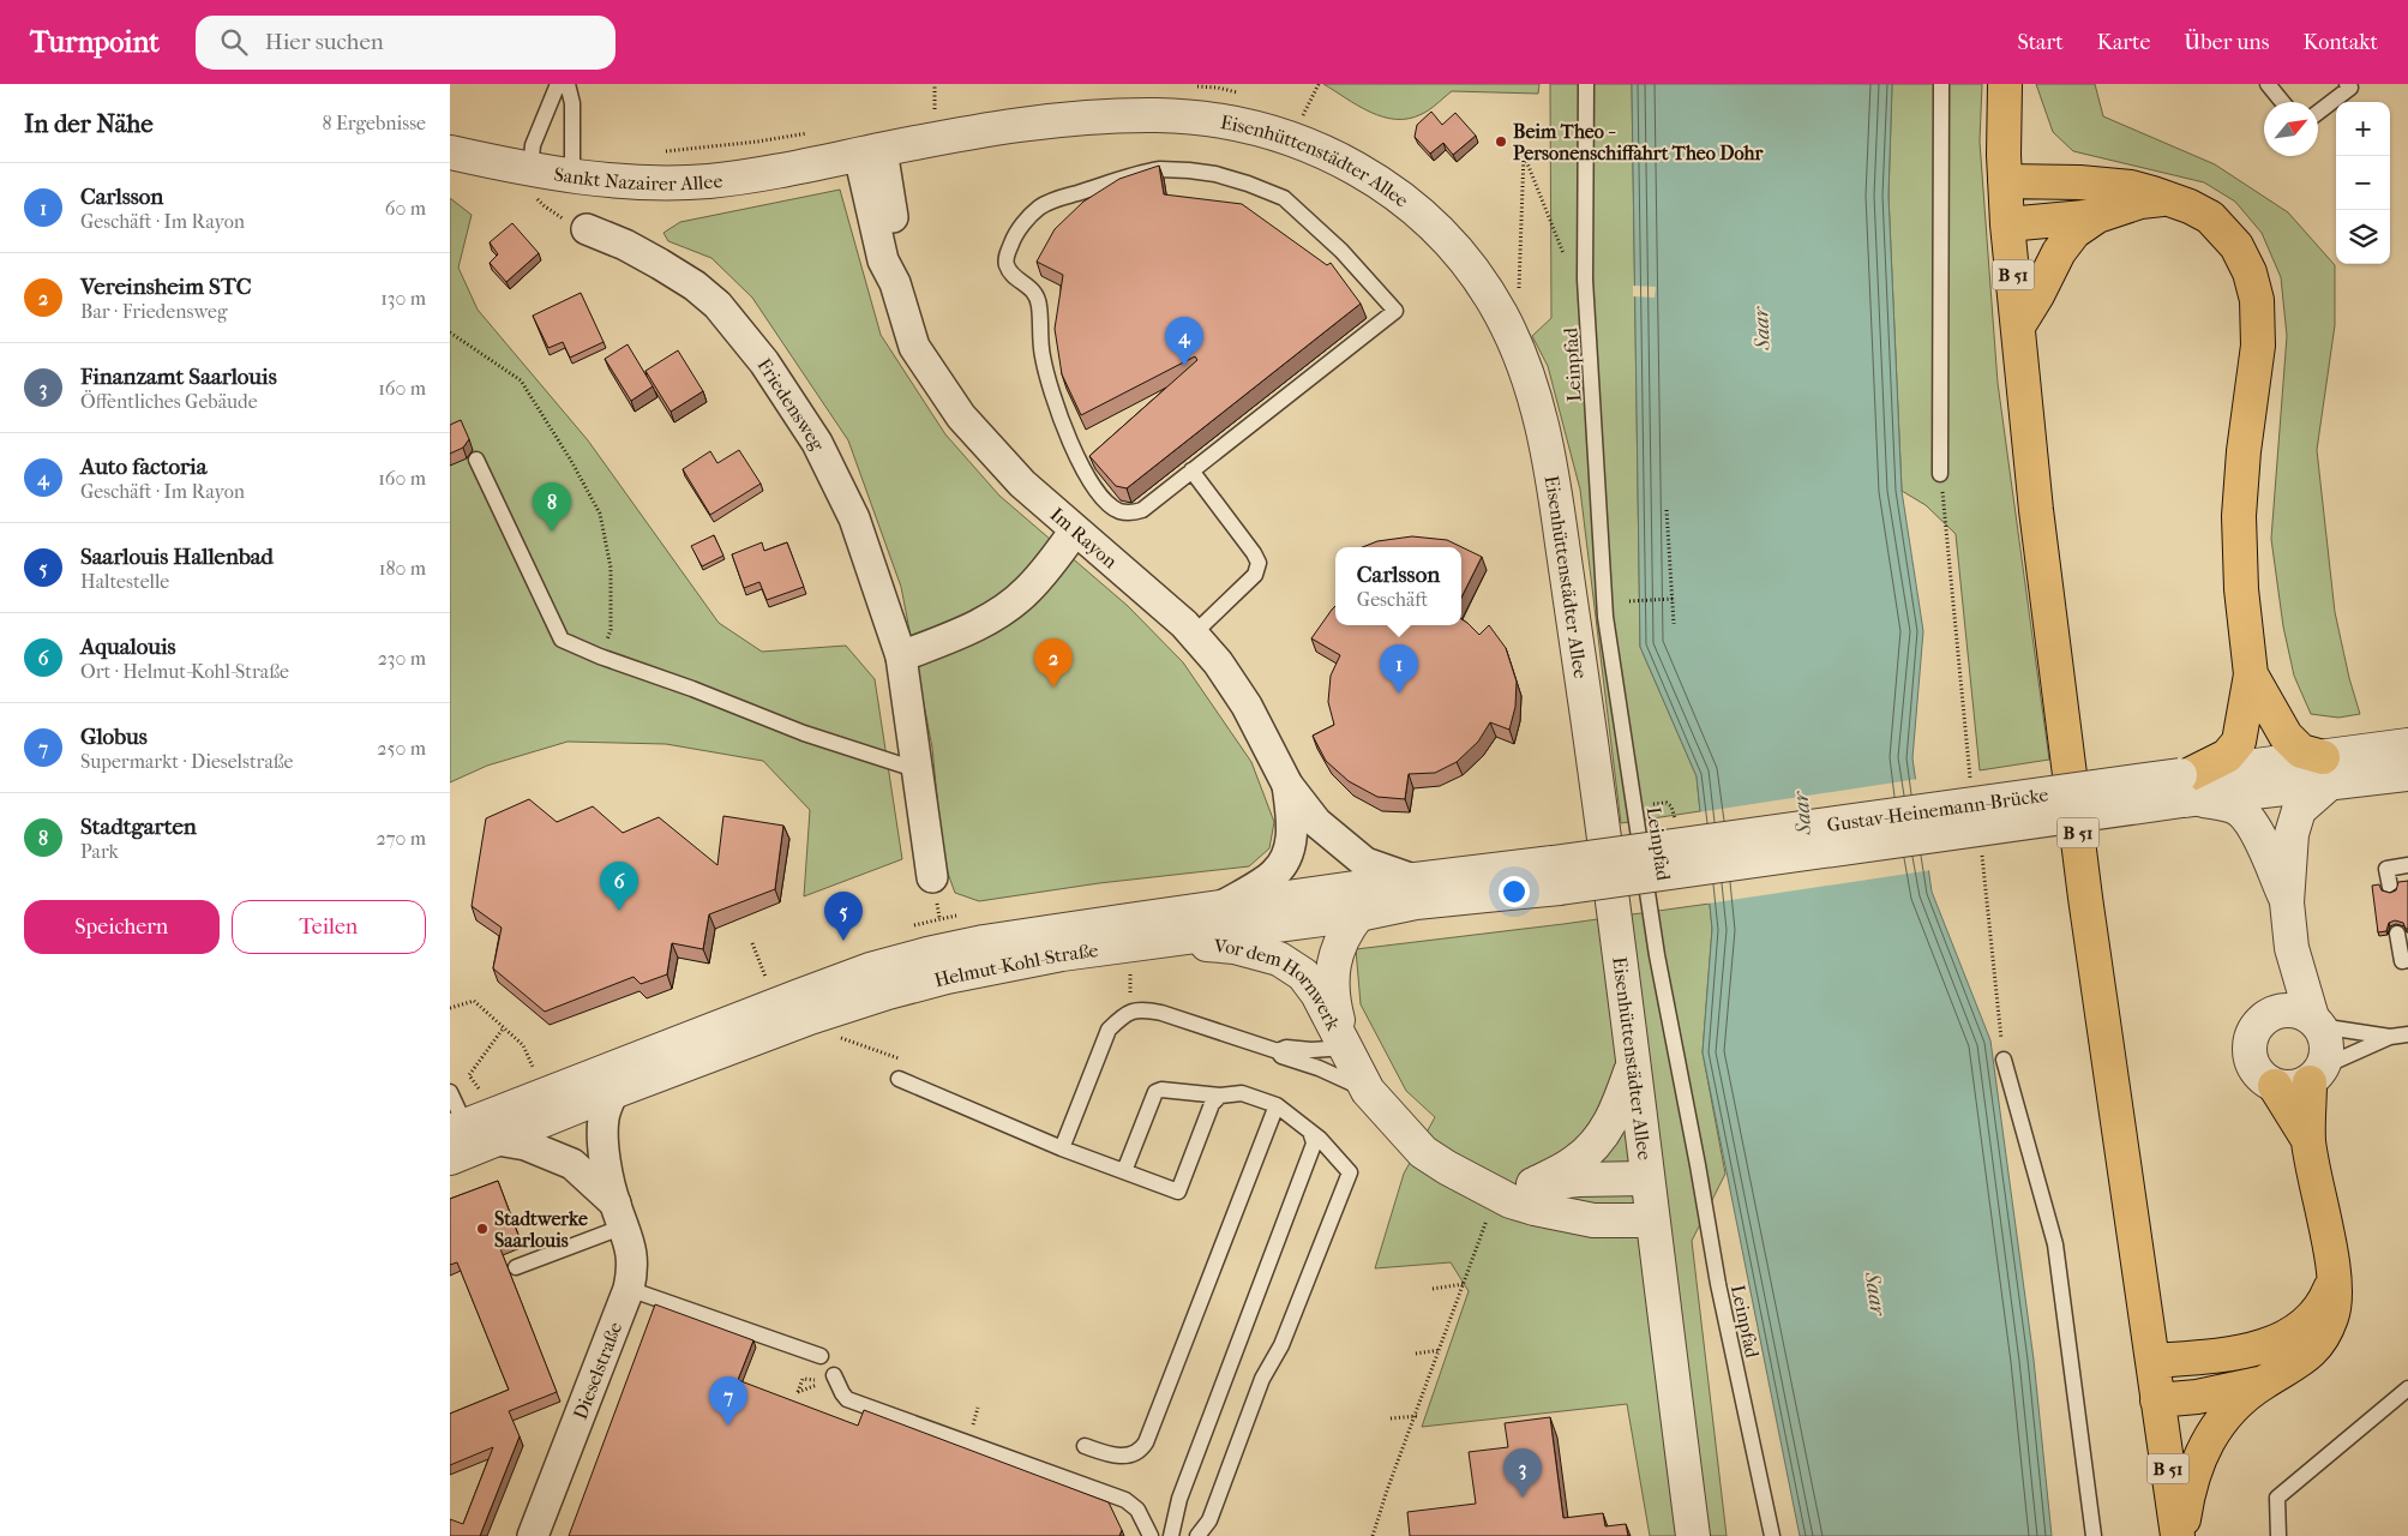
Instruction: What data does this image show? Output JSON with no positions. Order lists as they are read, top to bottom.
{
  "streets": {
    "main road": ["B 51"],
    "street": [
      "Eisenhüttenstädter Allee",
      "Sankt Nazairer Allee",
      "Friedensweg",
      "Im Rayon",
      "Gustav-Heinemann-Brücke",
      "Helmut-Kohl-Straße",
      "Vor dem Hornwerk",
      "Dieselstraße"
    ],
    "lane": ["Leinpfad"]
  },
  "crossings": [
    ["Eisenhüttenstädter Allee", "Sankt Nazairer Allee"],
    ["Eisenhüttenstädter Allee", "Im Rayon"],
    ["Eisenhüttenstädter Allee", "Vor dem Hornwerk"],
    ["Sankt Nazairer Allee", "Im Rayon"],
    ["Im Rayon", "Helmut-Kohl-Straße"],
    ["Gustav-Heinemann-Brücke", "Helmut-Kohl-Straße"],
    ["Helmut-Kohl-Straße", "Vor dem Hornwerk"],
    ["Helmut-Kohl-Straße", "Dieselstraße"]
  ],
  "water": ["Saar"],
  "places": ["Beim Theo - Personenschiffahrt Theo Dohr", "Stadtwerke Saarlouis"],
  "north": "top right",
  "page": {
    "header": "Turnpoint",
    "search": "Hier suchen",
    "nav": [
      "Start",
      "Karte",
      "Über uns",
      "Kontakt"
    ],
    "heading": ["In der Nähe", "8 Ergebnisse"],
    "map_buttons": ["+", "−"],
    "list": [
      {
        "mark": "1",
        "name": "Carlsson",
        "note": "Geschäft · Im Rayon",
        "value": "60 m"
      },
      {
        "mark": "2",
        "name": "Vereinsheim STC",
        "note": "Bar · Friedensweg",
        "value": "130 m"
      },
      {
        "mark": "3",
        "name": "Finanzamt Saarlouis",
        "note": "Öffentliches Gebäude",
        "value": "160 m"
      },
      {
        "mark": "4",
        "name": "Auto factoria",
        "note": "Geschäft · Im Rayon",
        "value": "160 m"
      },
      {
        "mark": "5",
        "name": "Saarlouis Hallenbad",
        "note": "Haltestelle",
        "value": "180 m"
      },
      {
        "mark": "6",
        "name": "Aqualouis",
        "note": "Ort · Helmut-Kohl-Straße",
        "value": "230 m"
      },
      {
        "mark": "7",
        "name": "Globus",
        "note": "Supermarkt · Dieselstraße",
        "value": "250 m"
      },
      {
        "mark": "8",
        "name": "Stadtgarten",
        "note": "Park",
        "value": "270 m"
      }
    ],
    "pins": [
      "4",
      "8",
      "2",
      "1",
      "6",
      "5",
      "7",
      "3"
    ],
    "popup": ["Carlsson", "Geschäft"],
    "buttons": ["Speichern", "Teilen"]
  }
}
